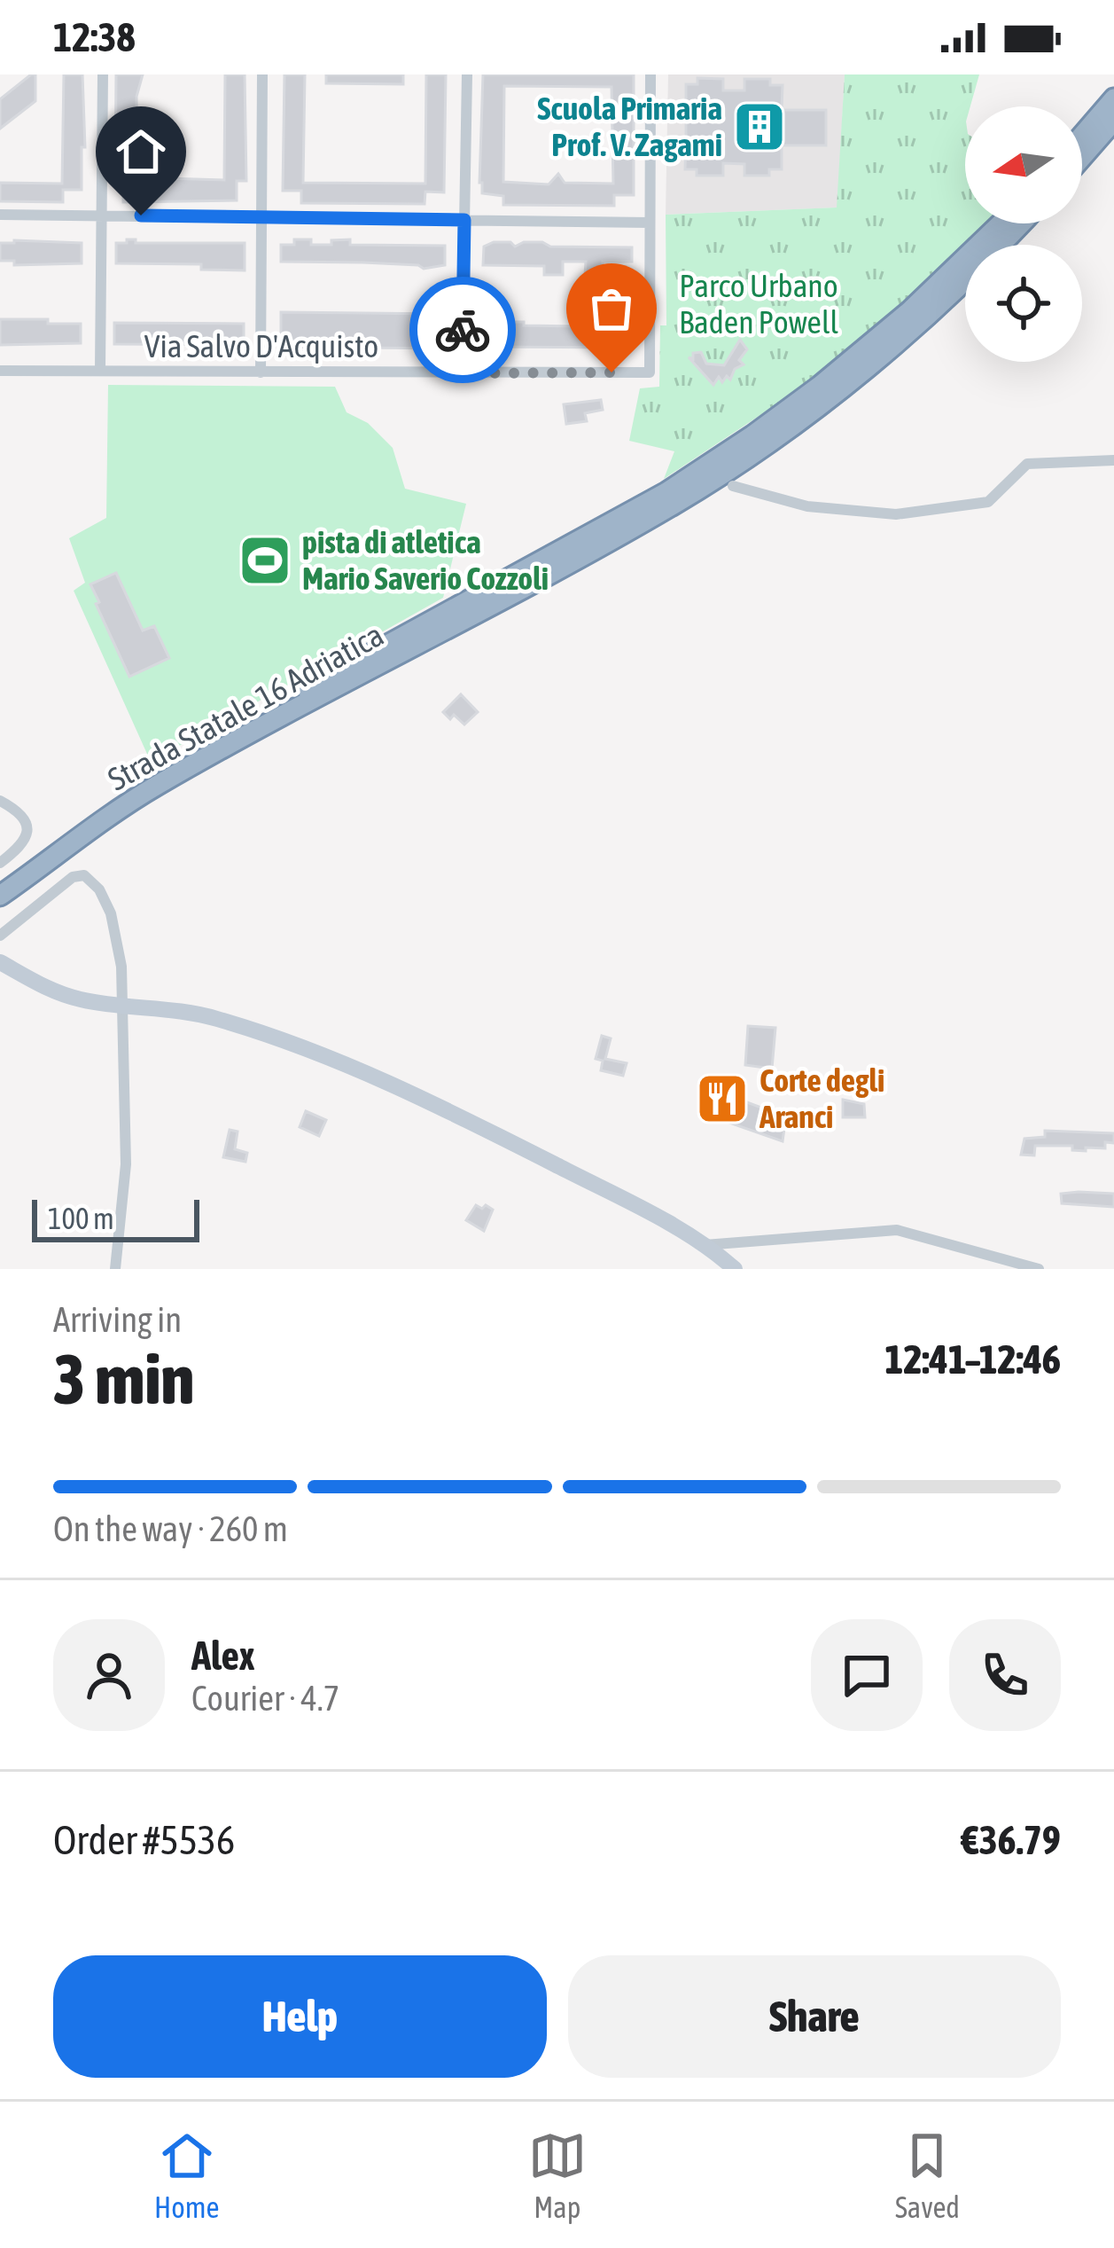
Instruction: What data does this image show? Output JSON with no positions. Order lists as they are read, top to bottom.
{
  "streets": {
    "highway": ["Strada Statale 16 Adriatica"],
    "street": ["Via Salvo D'Acquisto"]
  },
  "parks": ["Parco Urbano Baden Powell"],
  "places": {
    "building": ["Scuola Primaria Prof. V. Zagami"],
    "sports": ["pista di atletica Mario Saverio Cozzoli"],
    "restaurant": ["Corte degli Aranci"]
  },
  "scale_bar": "100 m",
  "north": "left",
  "page": {
    "status": "12:38",
    "scale": "100 m",
    "heading": ["3 min", "Arriving in", "12:41–12:46"],
    "panel": [
      "Alex",
      "Courier · 4.7",
      "Order #5536",
      "€36.79"
    ],
    "bar": "On the way · 260 m",
    "buttons": ["Help", "Share"],
    "tabs": ["Home", "Map", "Saved"]
  }
}
